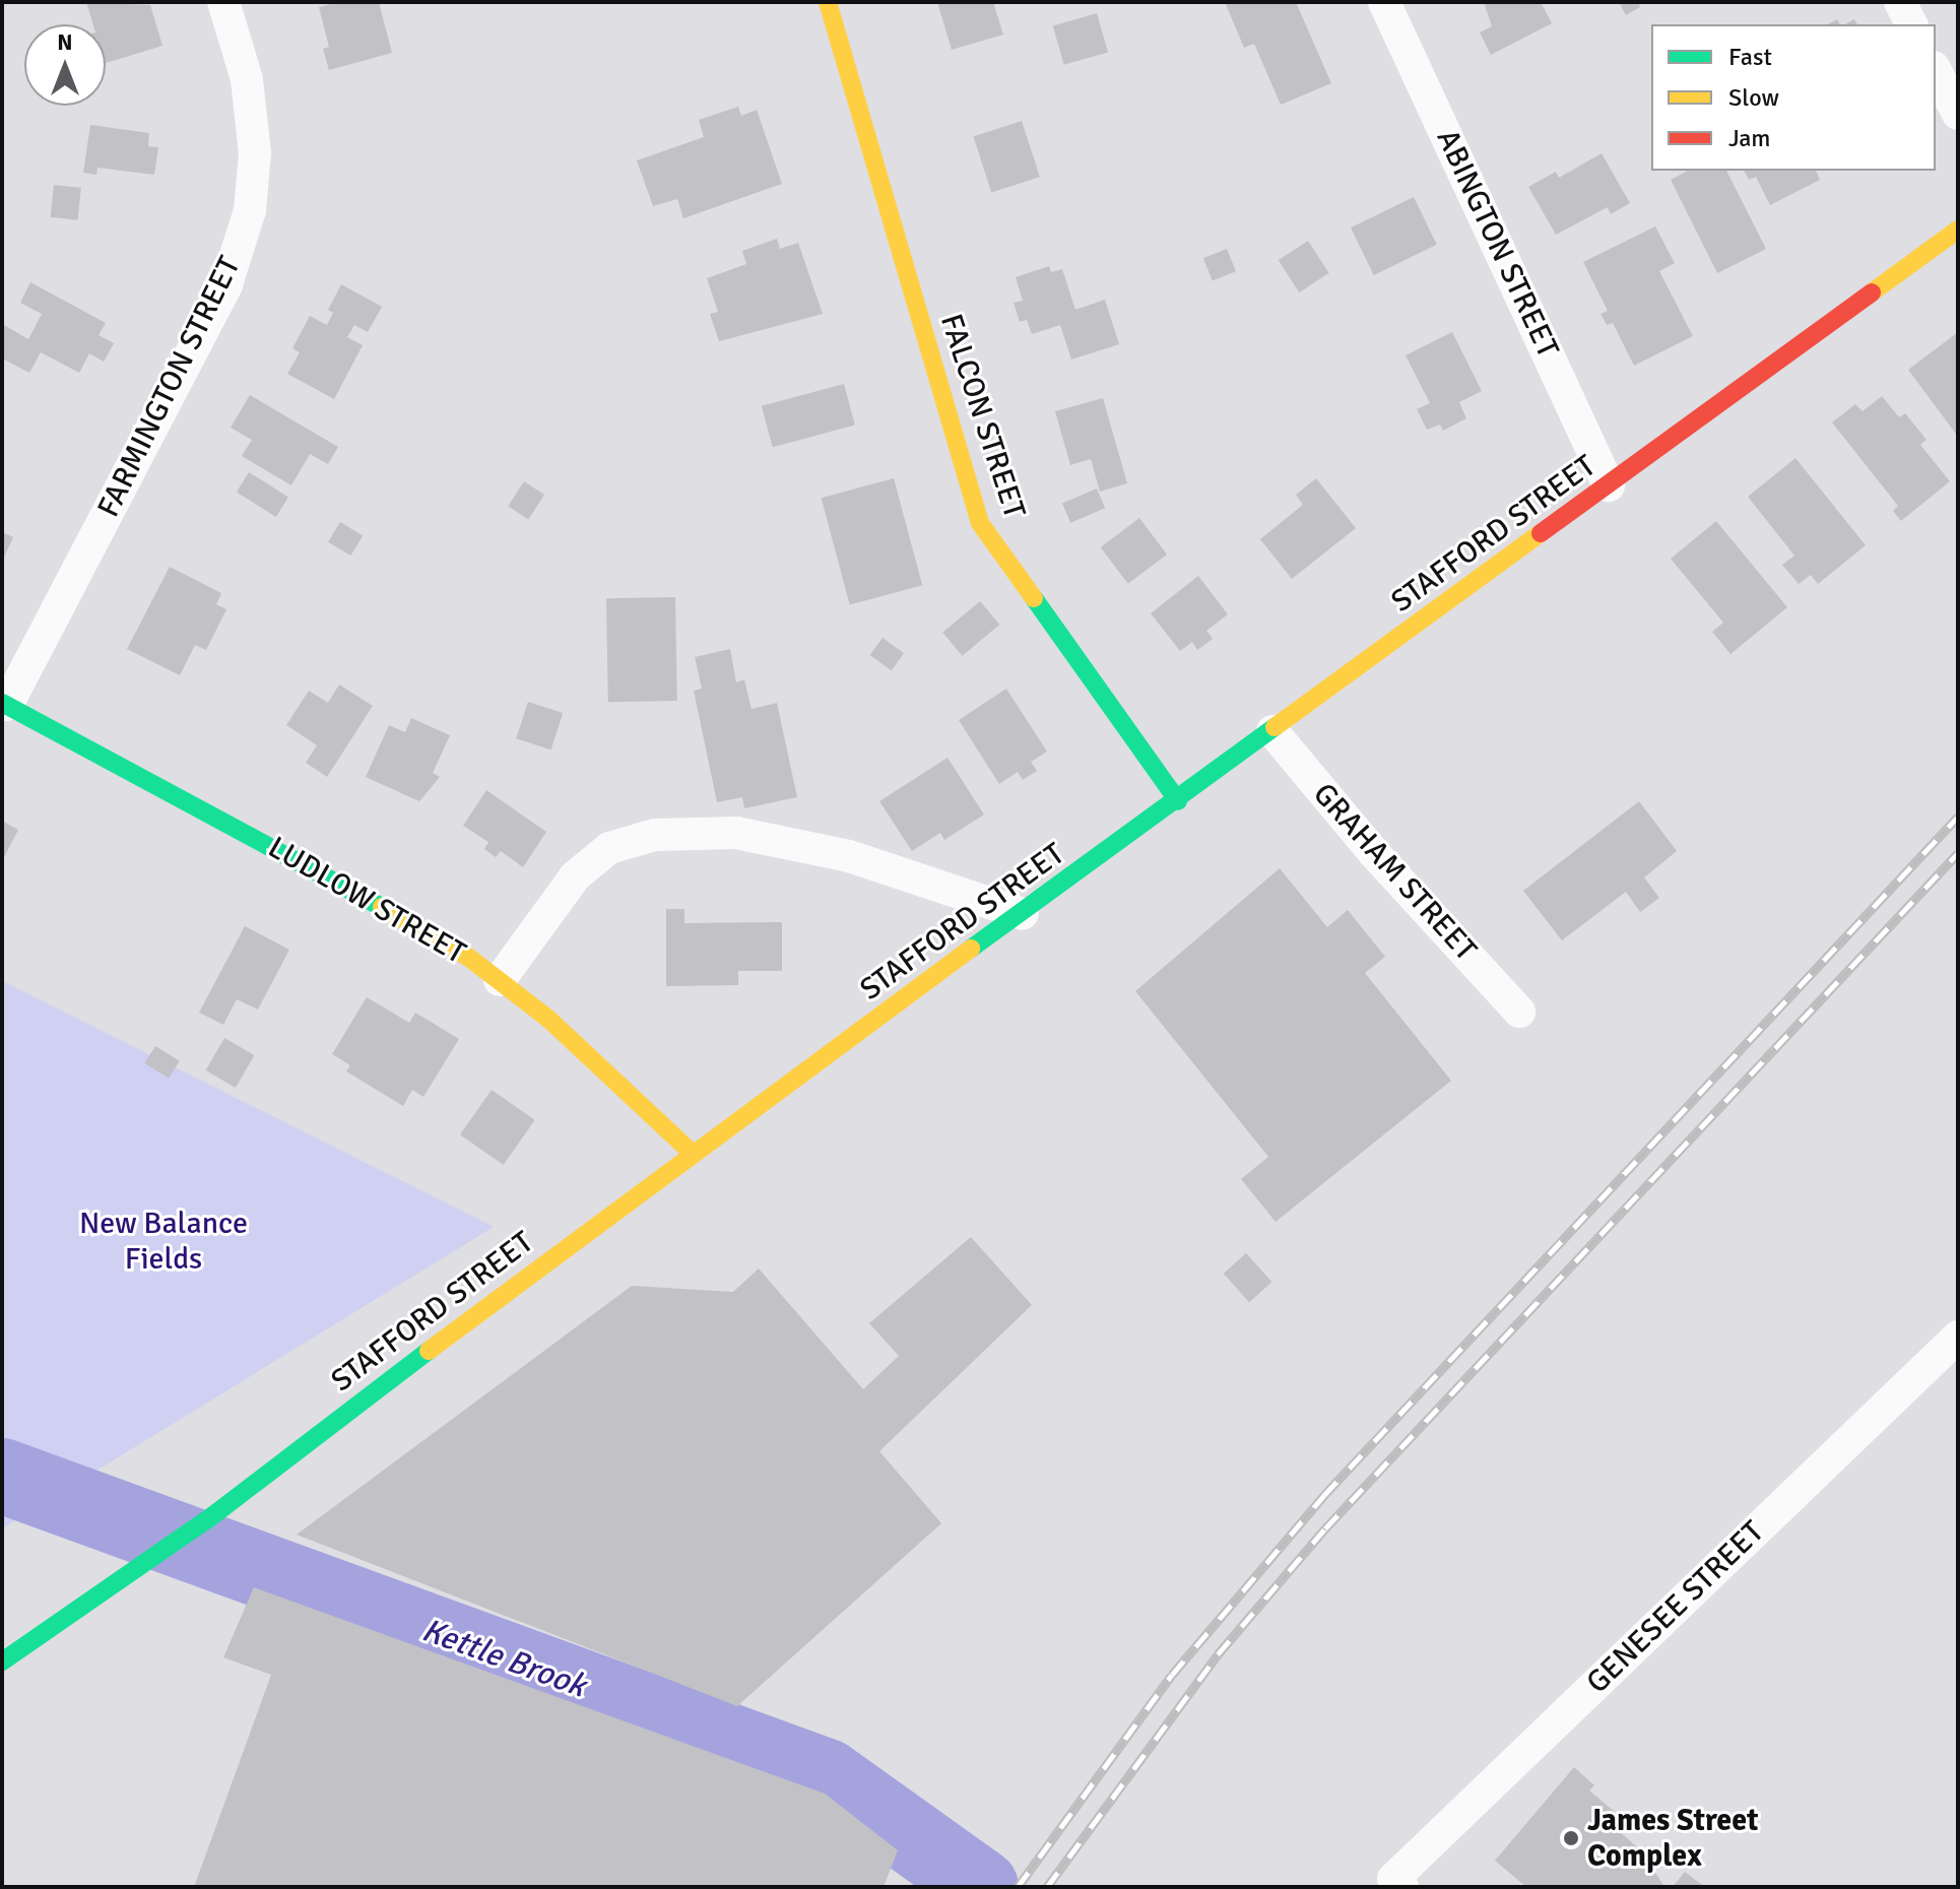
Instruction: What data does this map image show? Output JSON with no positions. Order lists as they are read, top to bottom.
{
  "streets": {
    "main road": ["FALCON STREET", "STAFFORD STREET", "LUDLOW STREET"],
    "street": [
      "ABINGTON STREET",
      "FARMINGTON STREET",
      "GRAHAM STREET",
      "GENESEE STREET"
    ]
  },
  "crossings": [
    ["ABINGTON STREET", "STAFFORD STREET"],
    ["FARMINGTON STREET", "LUDLOW STREET"],
    ["FALCON STREET", "STAFFORD STREET"],
    ["STAFFORD STREET", "GRAHAM STREET"],
    ["STAFFORD STREET", "LUDLOW STREET"]
  ],
  "water": ["Kettle Brook"],
  "parks": ["New Balance Fields"],
  "places": ["James Street Complex"],
  "legend": ["Fast", "Slow", "Jam"],
  "north": "top"
}
